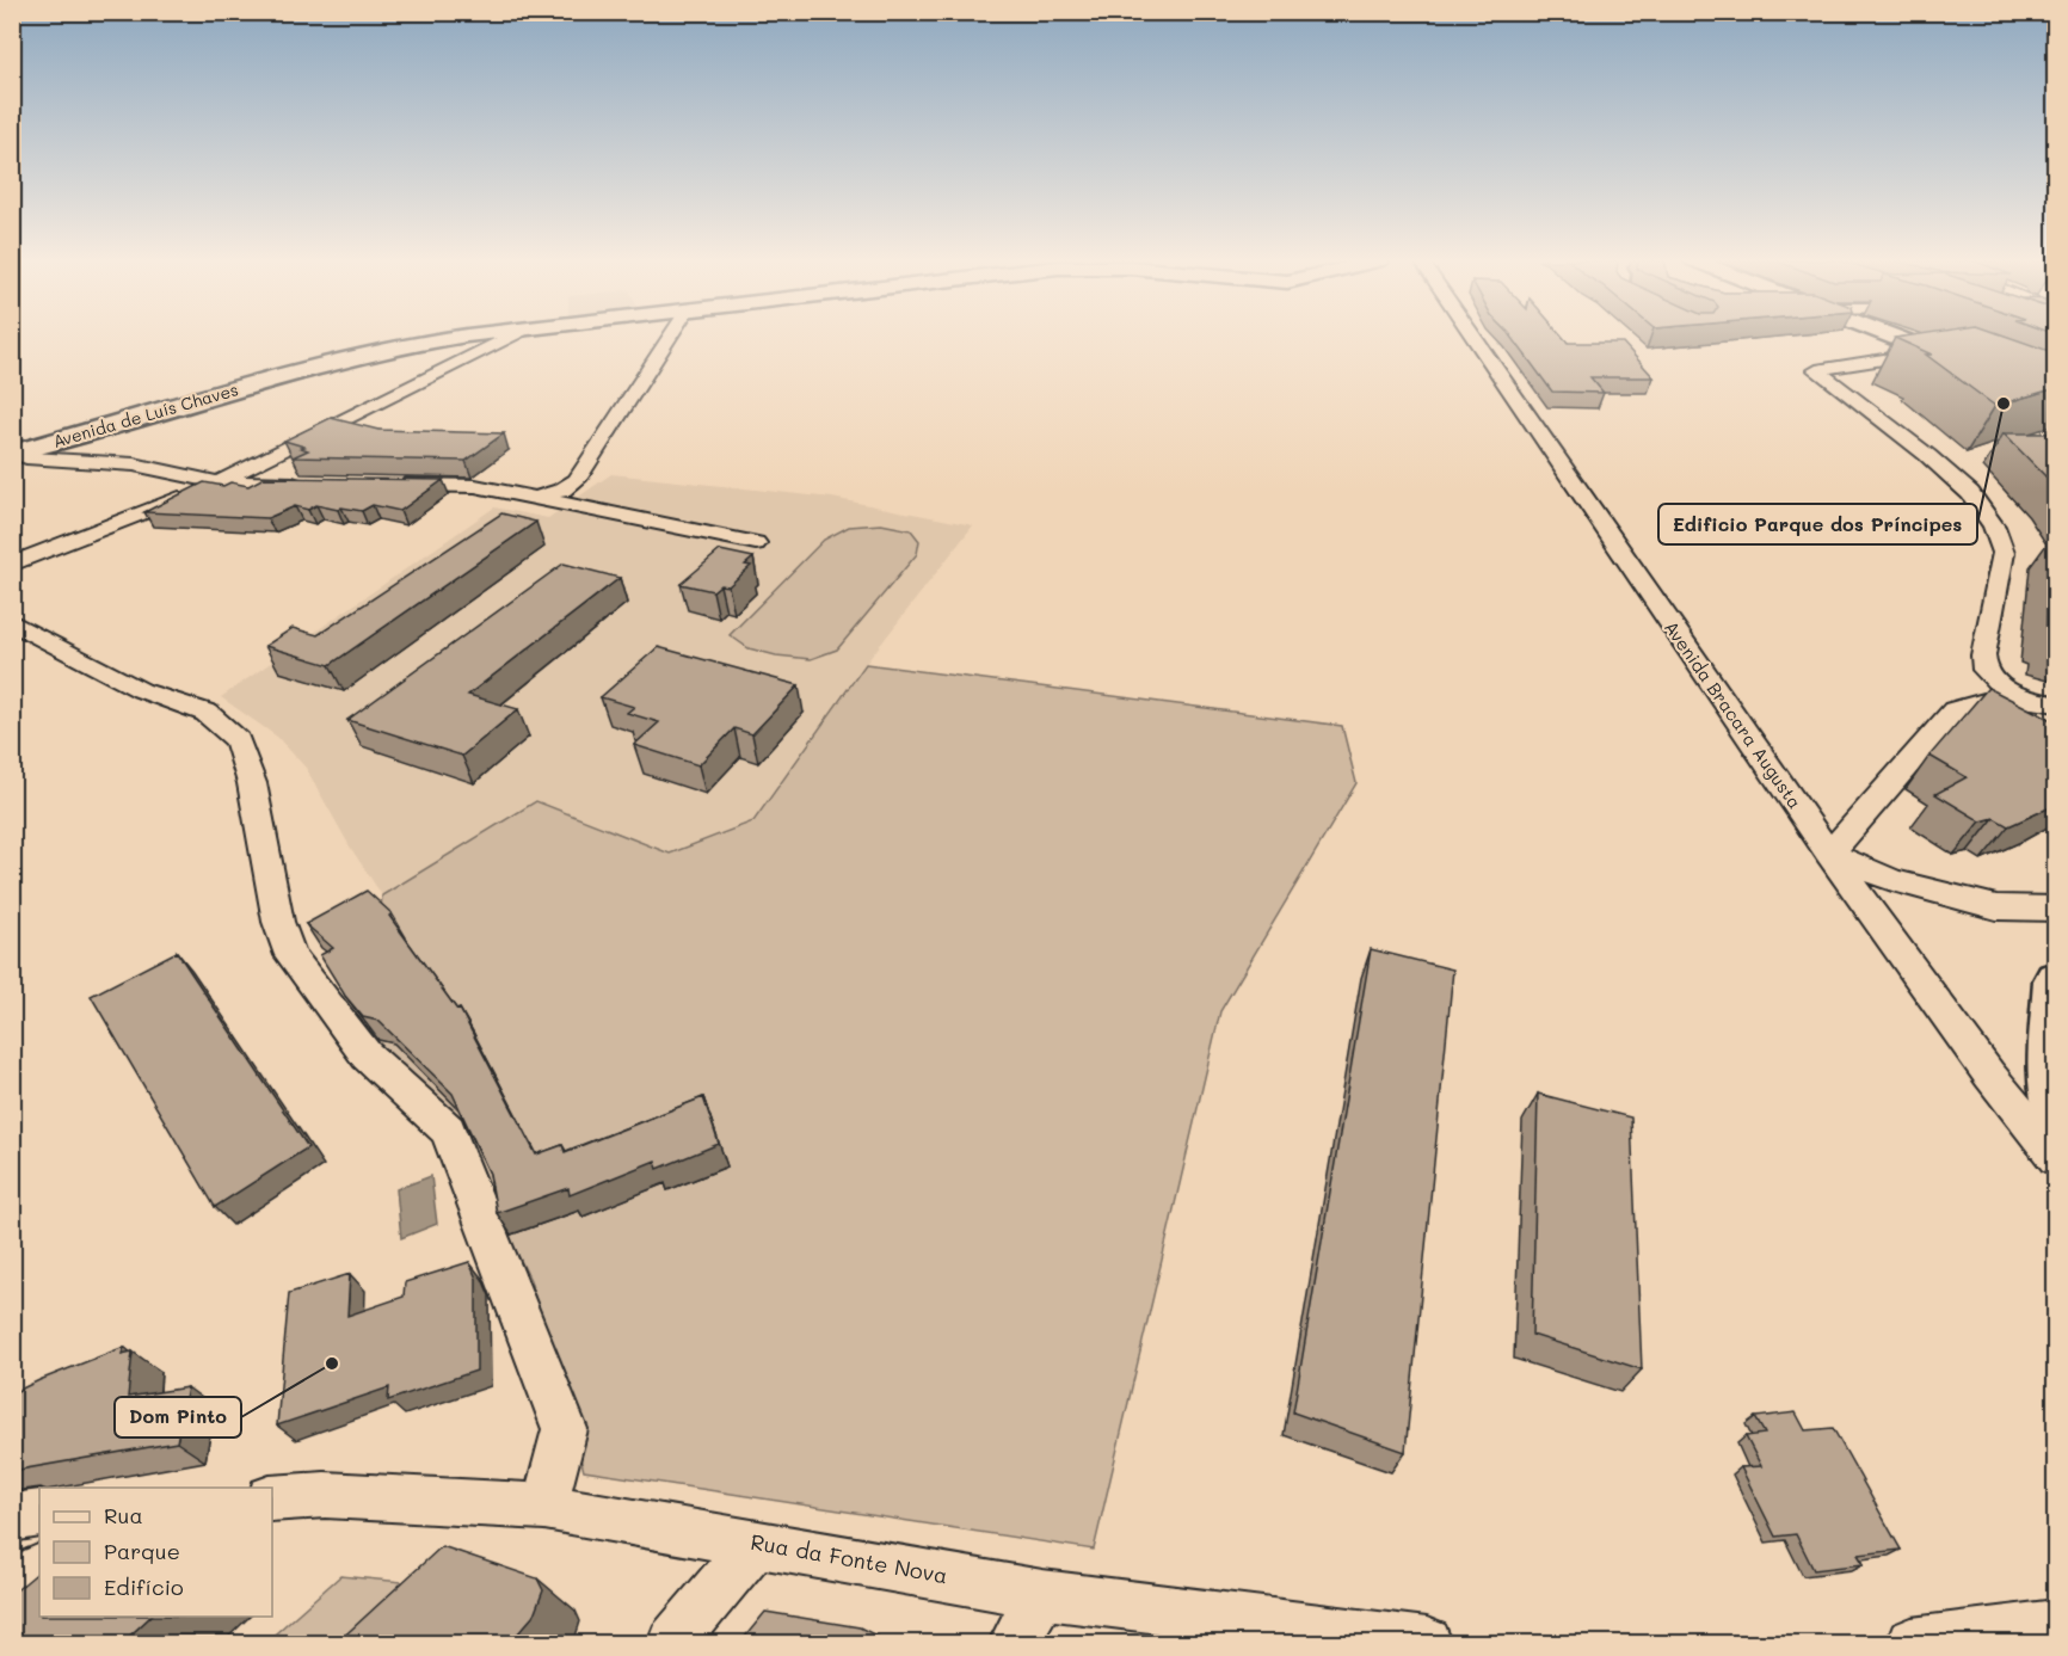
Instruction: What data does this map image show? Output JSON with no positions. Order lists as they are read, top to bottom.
{
  "streets": {
    "main road": ["Avenida de Luís Chaves"],
    "street": ["Avenida Bracara Augusta", "Rua da Fonte Nova"]
  },
  "places": ["Edificio Parque dos Príncipes", "Dom Pinto"],
  "legend": ["Rua", "Parque", "Edifício"]
}
